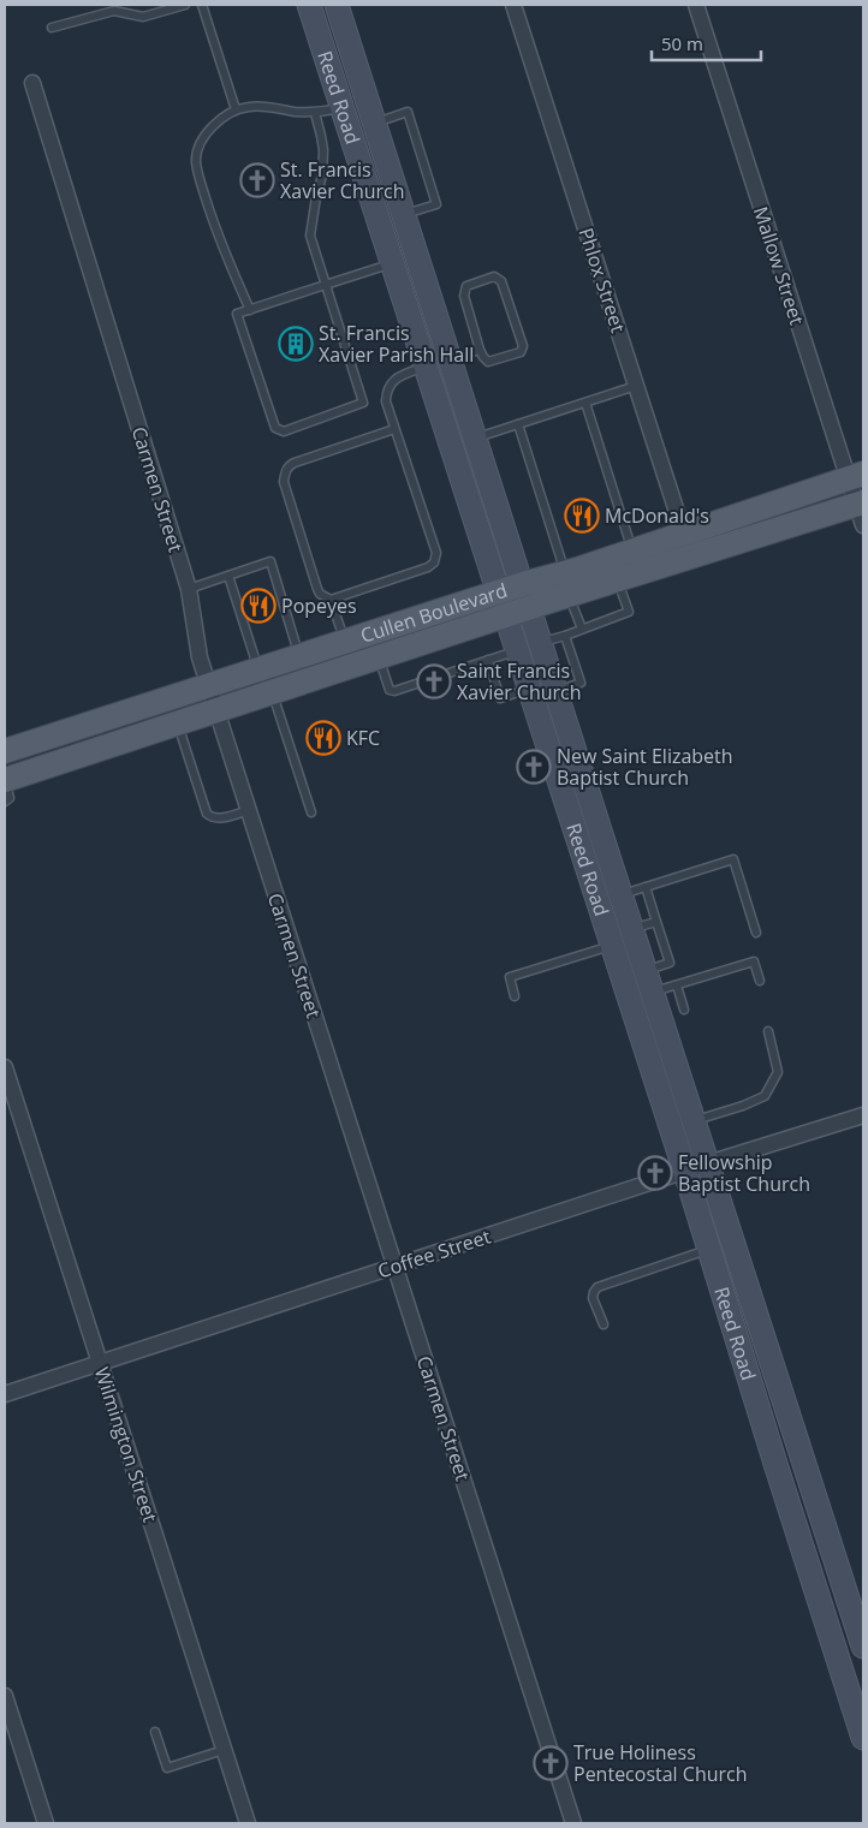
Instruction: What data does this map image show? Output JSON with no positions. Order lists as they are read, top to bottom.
{
  "streets": {
    "main road": ["Cullen Boulevard"],
    "street": [
      "Reed Road",
      "Mallow Street",
      "Phlox Street",
      "Carmen Street",
      "Coffee Street",
      "Wilmington Street"
    ]
  },
  "crossings": [
    ["Reed Road", "Cullen Boulevard"],
    ["Reed Road", "Coffee Street"],
    ["Mallow Street", "Cullen Boulevard"],
    ["Phlox Street", "Cullen Boulevard"],
    ["Carmen Street", "Cullen Boulevard"],
    ["Carmen Street", "Coffee Street"],
    ["Coffee Street", "Wilmington Street"]
  ],
  "places": {
    "church": [
      "St. Francis Xavier Church",
      "Saint Francis Xavier Church",
      "New Saint Elizabeth Baptist Church",
      "Fellowship Baptist Church",
      "True Holiness Pentecostal Church"
    ],
    "building": ["St. Francis Xavier Parish Hall"],
    "restaurant": ["McDonald's", "Popeyes", "KFC"]
  },
  "scale_bar": "50 m"
}
